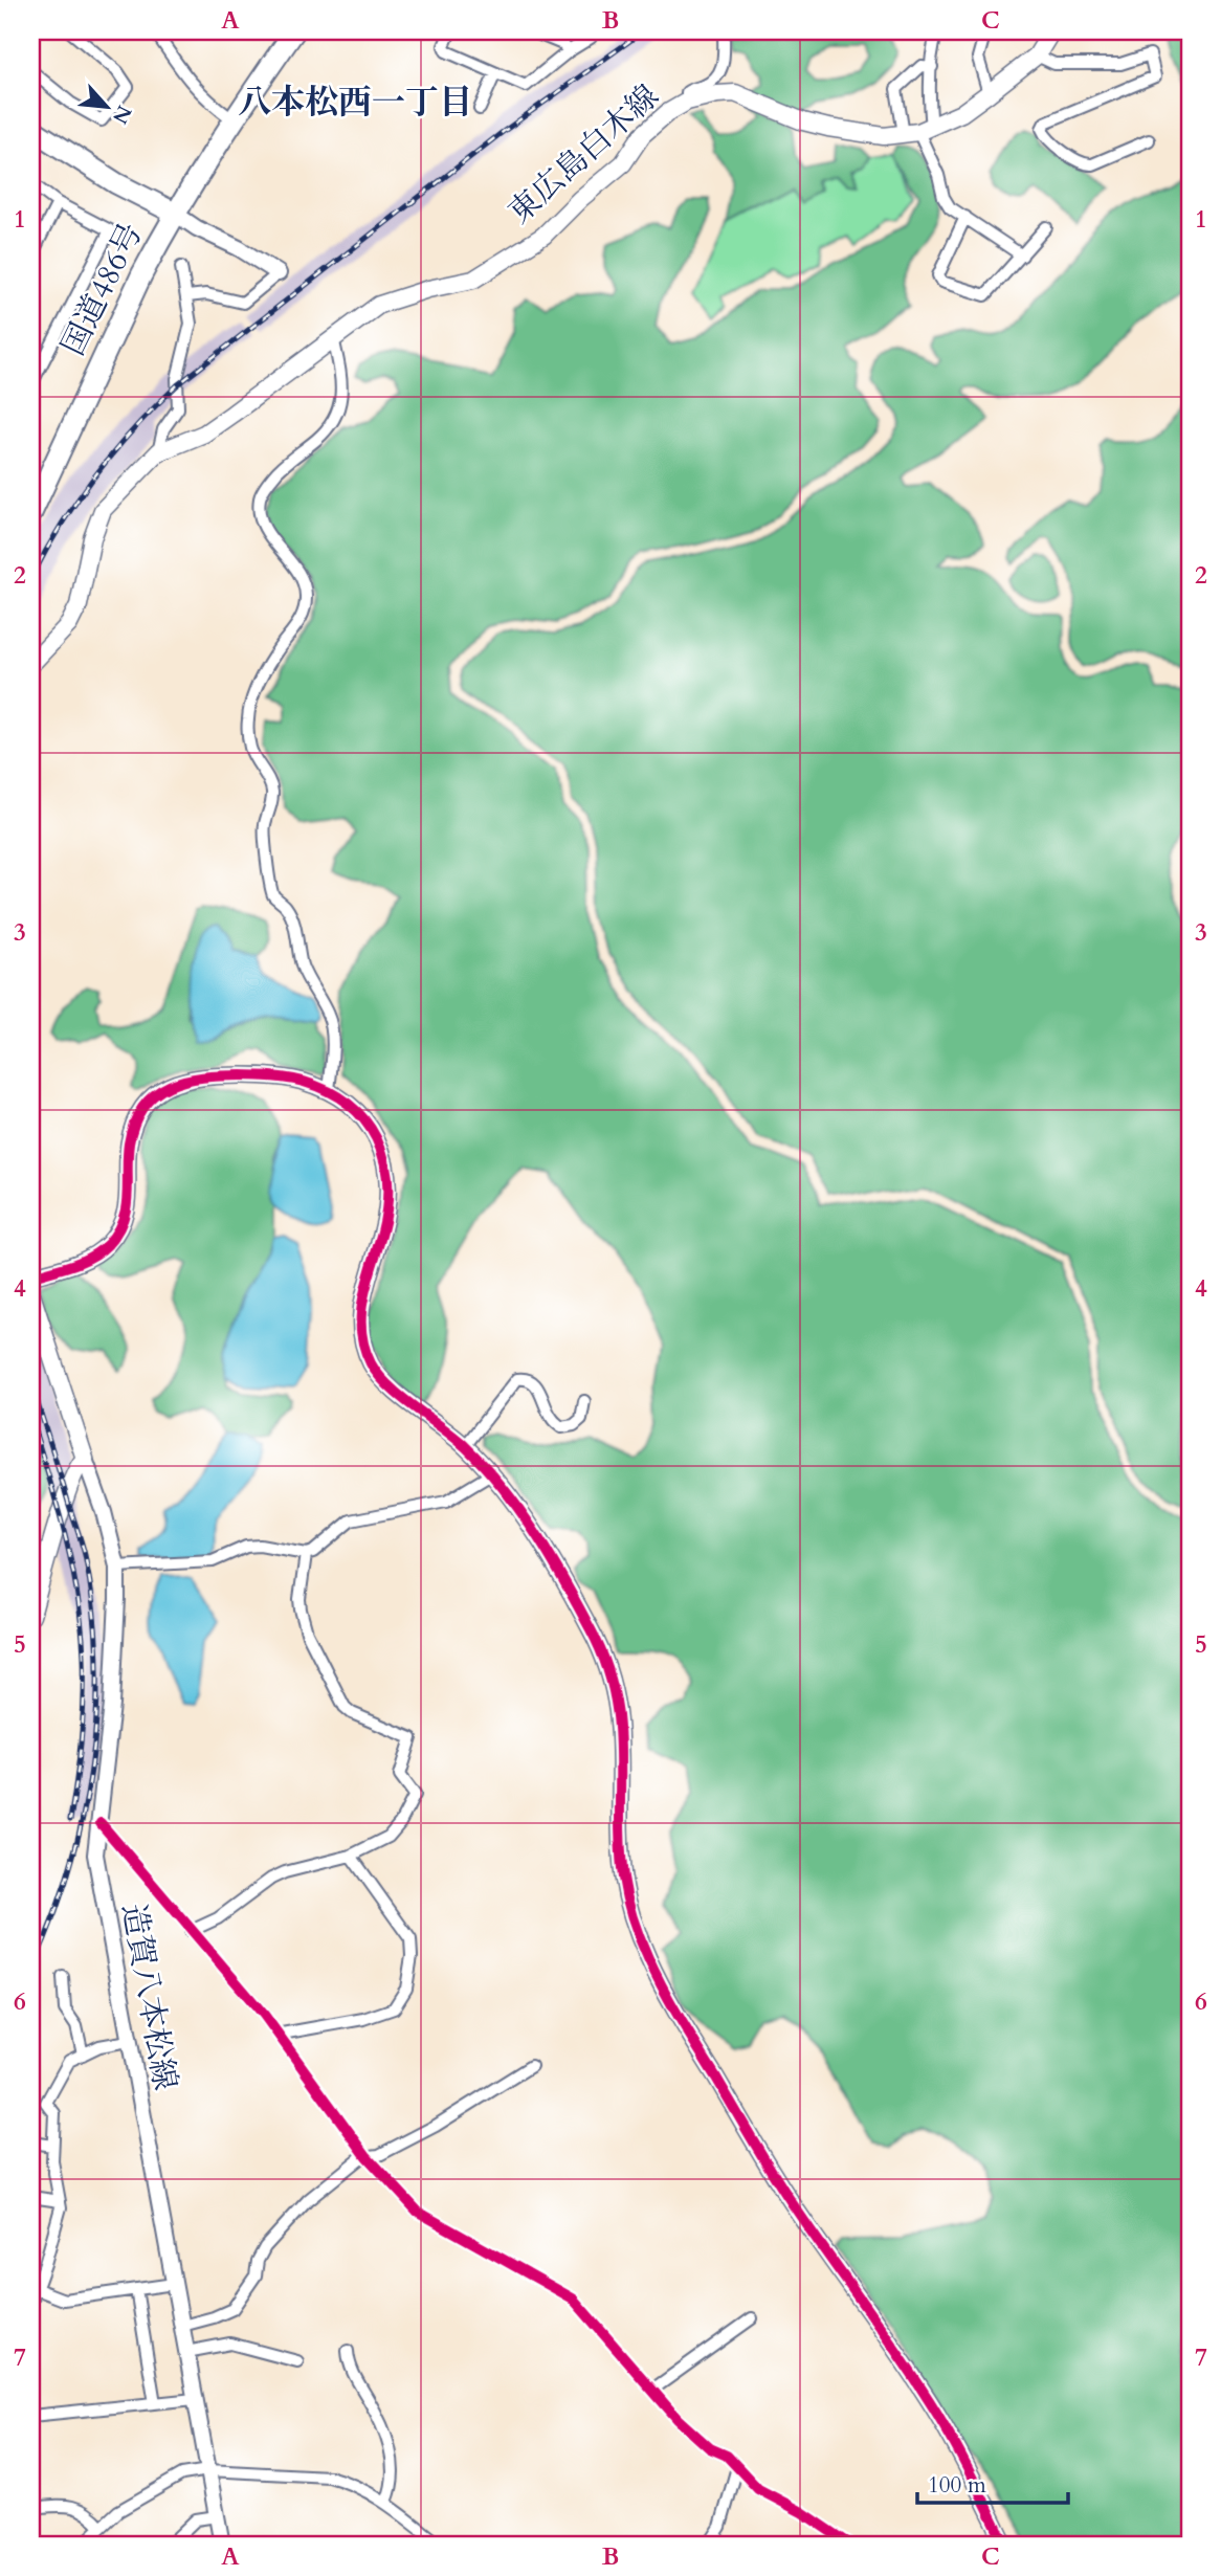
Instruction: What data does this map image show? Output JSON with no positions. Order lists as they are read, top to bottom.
{
  "streets": {
    "highway": ["国道486号"],
    "main road": ["東広島白木線"],
    "street": ["造賀八本松線"]
  },
  "districts": ["八本松西一丁目"],
  "scale_bar": "100 m",
  "north": "bottom right",
  "grid": {
    "columns": ["A", "B", "C"],
    "rows": [
      "1",
      "2",
      "3",
      "4",
      "5",
      "6",
      "7"
    ]
  }
}
